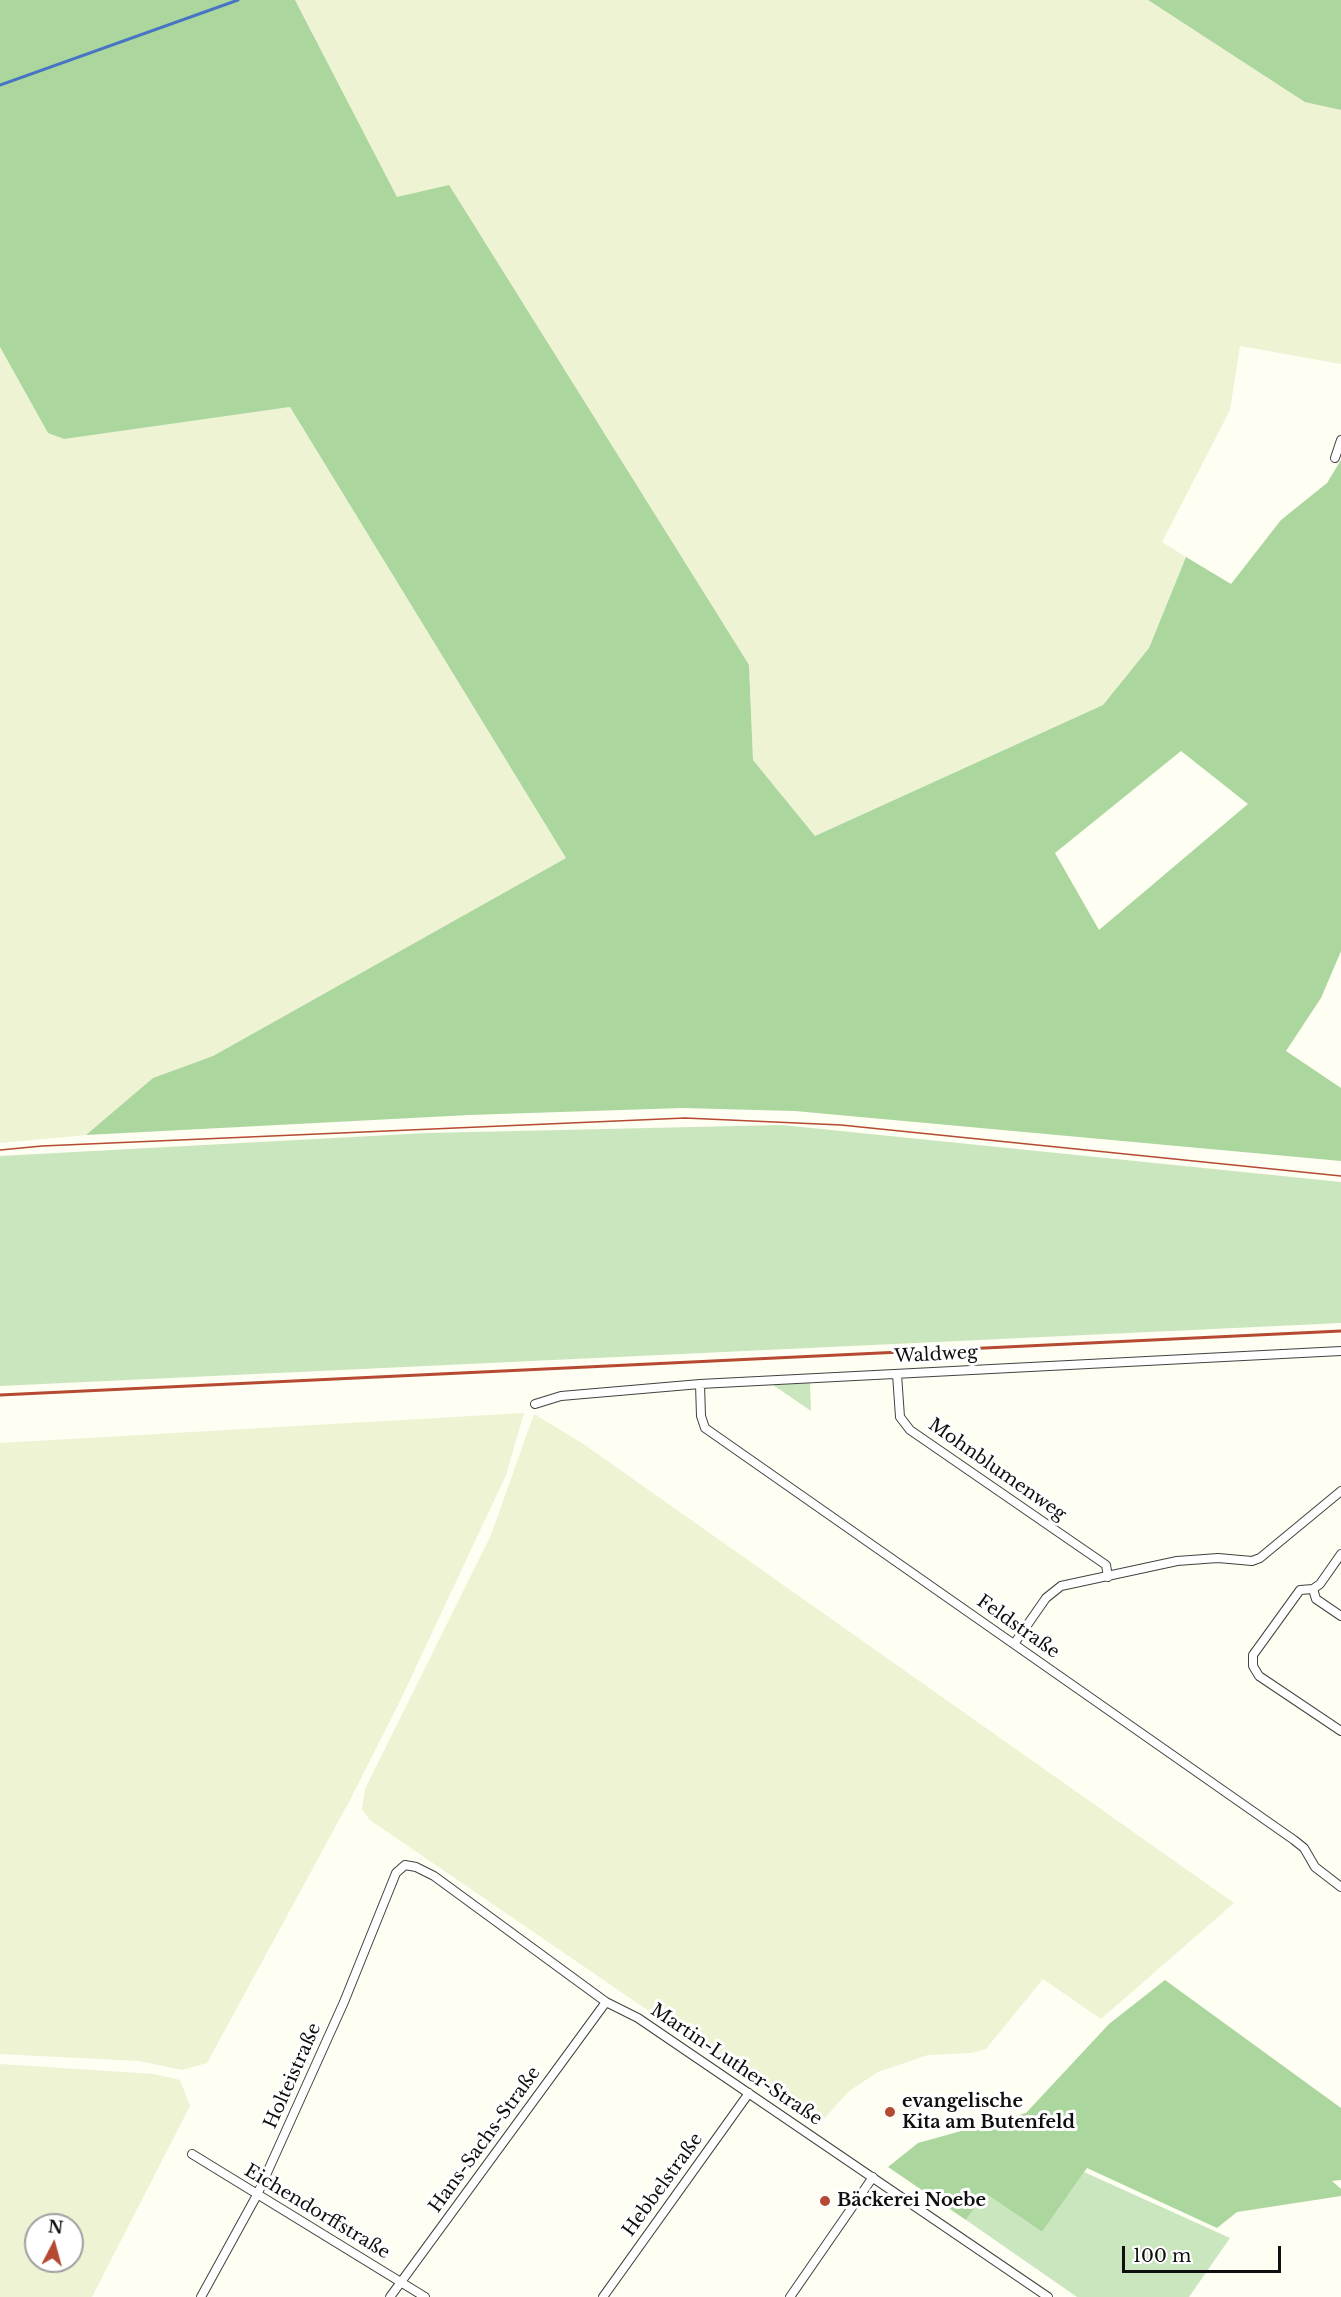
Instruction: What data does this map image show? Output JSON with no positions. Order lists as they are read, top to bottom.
{
  "streets": {
    "street": [
      "Waldweg",
      "Mohnblumenweg",
      "Feldstraße",
      "Martin-Luther-Straße",
      "Holteistraße",
      "Hans-Sachs-Straße",
      "Hebbelstraße",
      "Eichendorffstraße"
    ]
  },
  "crossings": [
    ["Waldweg", "Mohnblumenweg"],
    ["Waldweg", "Feldstraße"],
    ["Martin-Luther-Straße", "Holteistraße"],
    ["Martin-Luther-Straße", "Hans-Sachs-Straße"],
    ["Martin-Luther-Straße", "Hebbelstraße"],
    ["Holteistraße", "Eichendorffstraße"],
    ["Hans-Sachs-Straße", "Eichendorffstraße"]
  ],
  "places": ["evangelische Kita am Butenfeld", "Bäckerei Noebe"],
  "scale_bar": "100 m",
  "north": "top"
}
